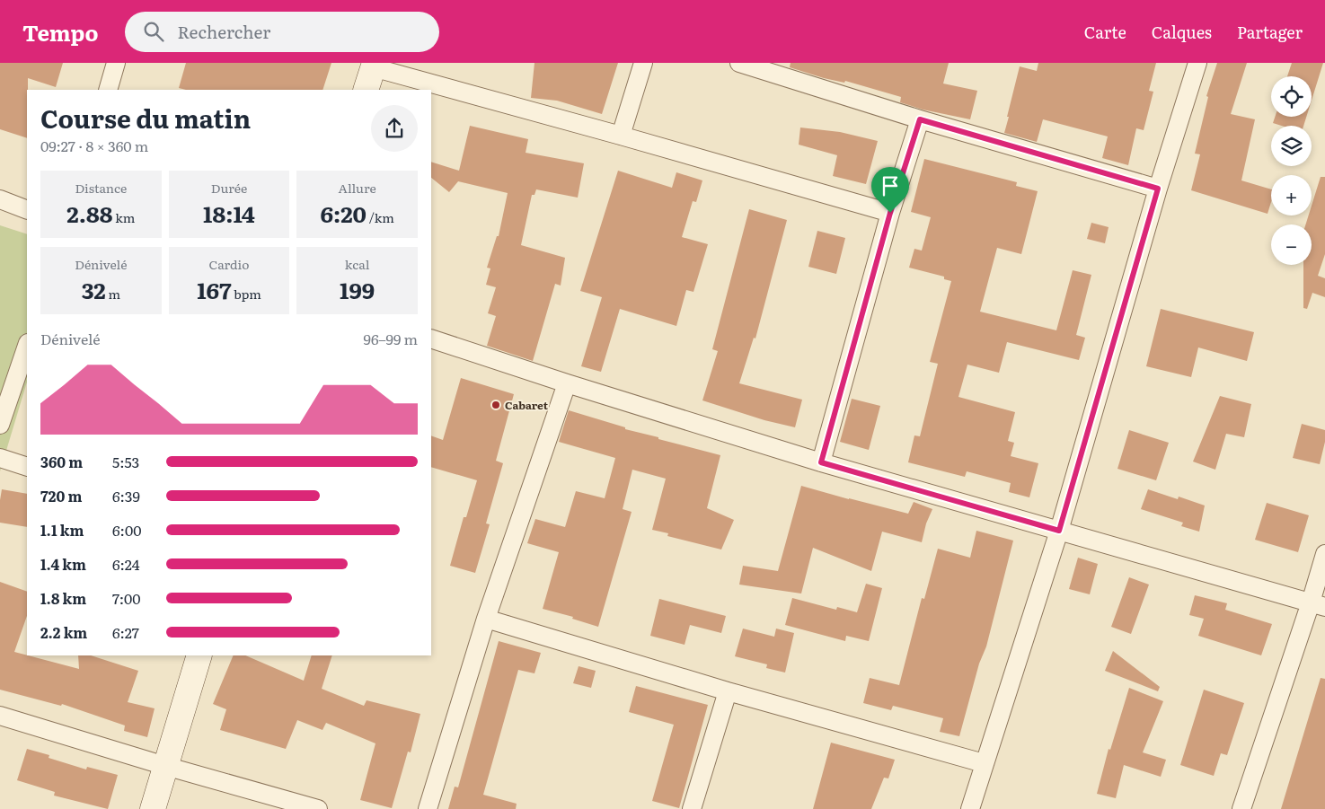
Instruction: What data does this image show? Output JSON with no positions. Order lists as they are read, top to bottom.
{
  "places": ["Cabaret"],
  "page": {
    "header": "Tempo",
    "search": "Rechercher",
    "nav": ["Carte", "Calques", "Partager"],
    "map_buttons": ["+", "−"],
    "heading": ["Course du matin", "09:27 · 8 × 360 m"],
    "stats": [
      ["Distance", "2.88 km"],
      ["Durée", "18:14"],
      ["Allure", "6:20 /km"],
      ["Dénivelé", "32 m"],
      ["Cardio", "167 bpm"],
      ["kcal", "199"]
    ],
    "chart": ["Dénivelé", "96–99 m"],
    "list": [
      {
        "name": "360 m",
        "note": "5:53"
      },
      {
        "name": "720 m",
        "note": "6:39"
      },
      {
        "name": "1.1 km",
        "note": "6:00"
      },
      {
        "name": "1.4 km",
        "note": "6:24"
      },
      {
        "name": "1.8 km",
        "note": "7:00"
      },
      {
        "name": "2.2 km",
        "note": "6:27"
      }
    ]
  }
}
